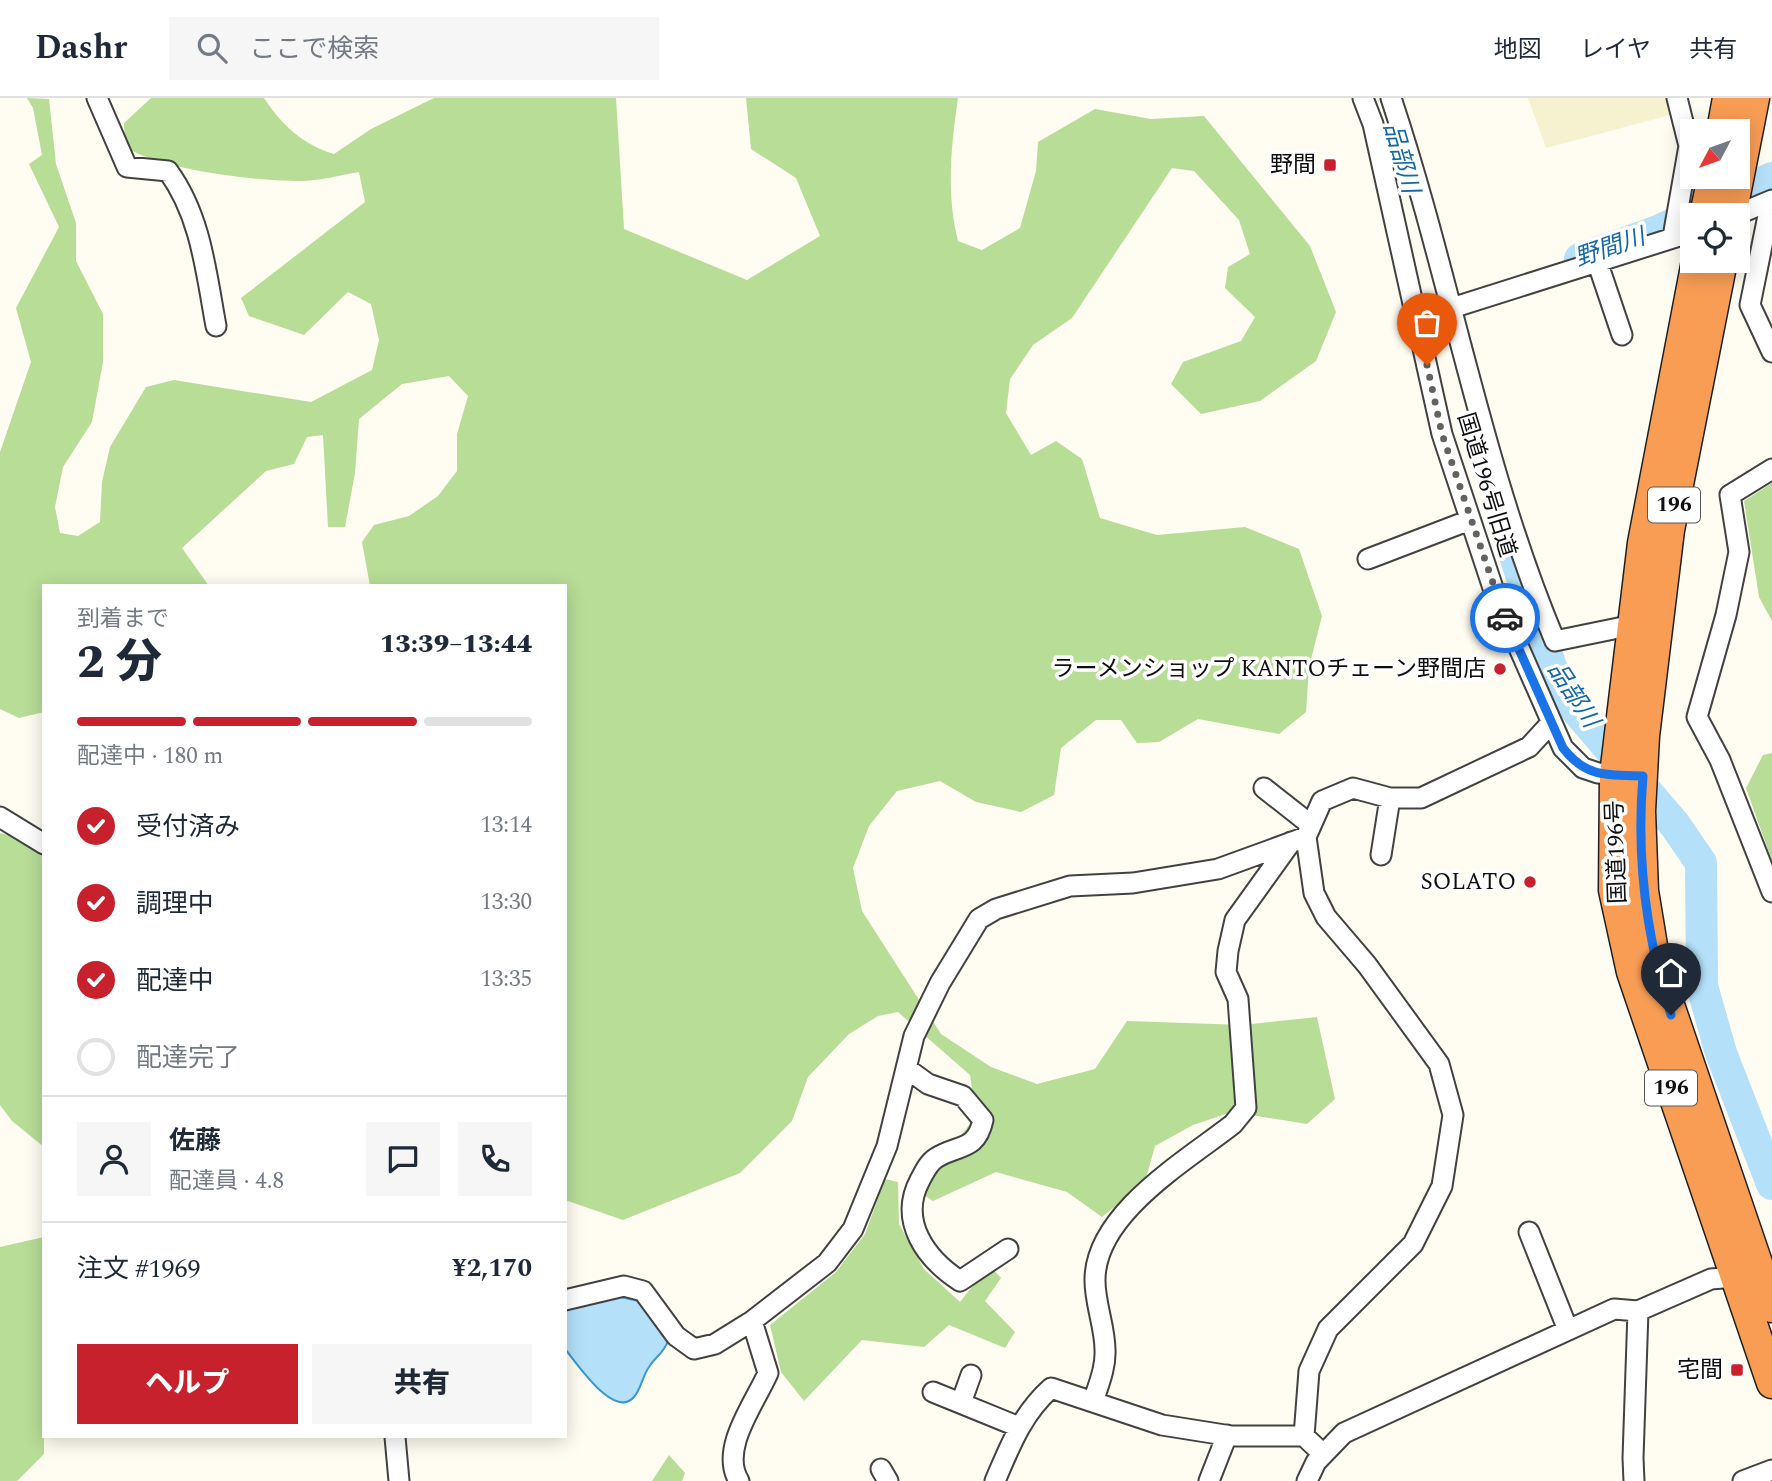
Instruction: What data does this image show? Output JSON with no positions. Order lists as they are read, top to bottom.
{
  "streets": {
    "highway": ["196", "国道196号"],
    "street": ["国道196号旧道"]
  },
  "crossings": [
    ["国道196号旧道", "国道196号"]
  ],
  "water": ["品部川", "野間川"],
  "places": {
    "transit": ["野間", "宅間"],
    "other": ["ラーメンショップ KANTOチェーン野間店", "SOLATO"]
  },
  "north": "bottom left",
  "page": {
    "header": "Dashr",
    "search": "ここで検索",
    "nav": ["地図", "レイヤ", "共有"],
    "heading": ["2 分", "到着まで", "13:39–13:44"],
    "panel": [
      "佐藤",
      "配達員 · 4.8",
      "注文 #1969",
      "¥2,170"
    ],
    "bar": "配達中 · 180 m",
    "list": [
      ["受付済み", "13:14"],
      ["調理中", "13:30"],
      ["配達中", "13:35"],
      "配達完了"
    ],
    "buttons": ["ヘルプ", "共有"]
  }
}
